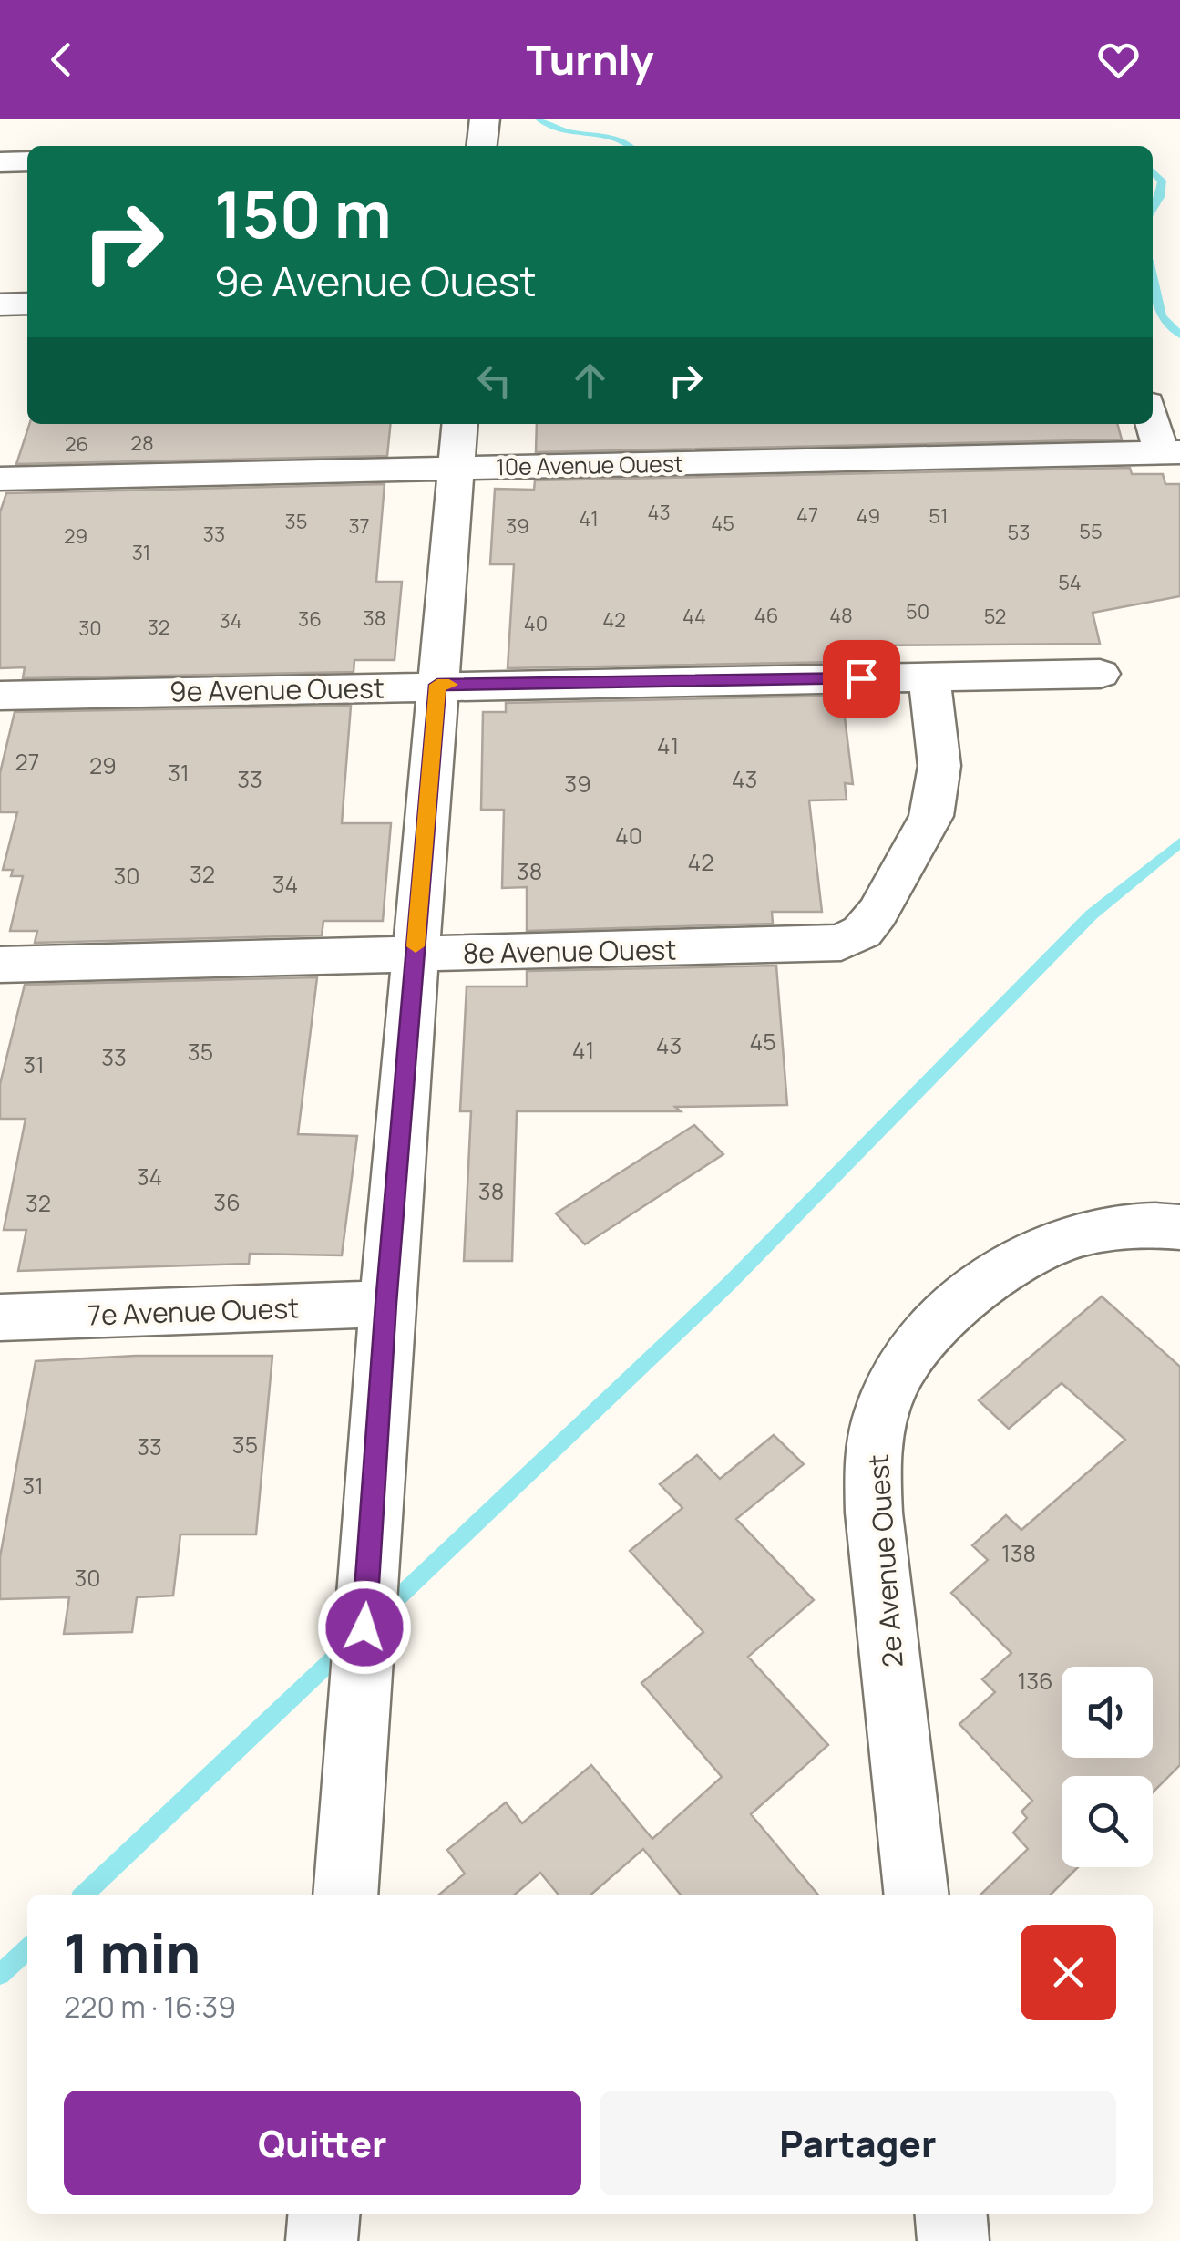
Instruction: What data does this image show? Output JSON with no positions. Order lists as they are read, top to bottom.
{
  "streets": {
    "street": [
      "10e Avenue Ouest",
      "9e Avenue Ouest",
      "8e Avenue Ouest",
      "7e Avenue Ouest",
      "2e Avenue Ouest"
    ]
  },
  "crossings": [
    ["9e Avenue Ouest", "8e Avenue Ouest"]
  ],
  "house_numbers": [
    "28",
    "26",
    "43",
    "47",
    "49",
    "51",
    "41",
    "35",
    "45",
    "37",
    "39",
    "55",
    "53",
    "33",
    "29",
    "31",
    "54",
    "50",
    "46",
    "48",
    "44",
    "52",
    "38",
    "36",
    "42",
    "34",
    "40",
    "32",
    "30",
    "41",
    "27",
    "29",
    "31",
    "33",
    "43",
    "39",
    "40",
    "42",
    "38",
    "32",
    "30",
    "34",
    "45",
    "43",
    "41",
    "35",
    "33",
    "31",
    "34",
    "38",
    "36",
    "32",
    "35",
    "33",
    "31",
    "138",
    "30",
    "136"
  ],
  "page": {
    "header": "Turnly",
    "turn": ["150 m", "9e Avenue Ouest"],
    "heading": ["1 min", "220 m · 16:39"],
    "buttons": ["Quitter", "Partager"]
  }
}
